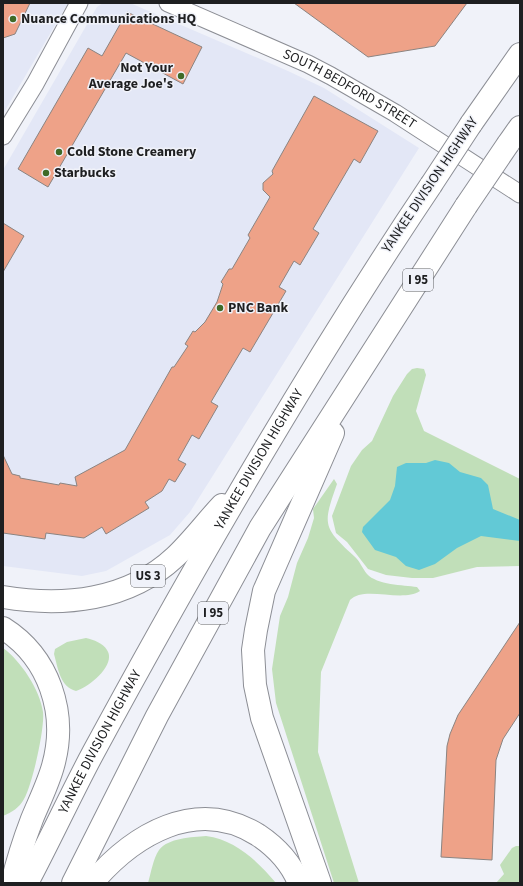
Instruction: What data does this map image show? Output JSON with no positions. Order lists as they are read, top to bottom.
{
  "streets": {
    "highway": ["YANKEE DIVISION HIGHWAY", "I 95", "US 3"],
    "main road": ["SOUTH BEDFORD STREET"]
  },
  "crossings": [
    ["YANKEE DIVISION HIGHWAY", "US 3"]
  ],
  "places": [
    "Nuance Communications HQ",
    "Not Your Average Joe's",
    "Cold Stone Creamery",
    "Starbucks",
    "PNC Bank"
  ]
}
